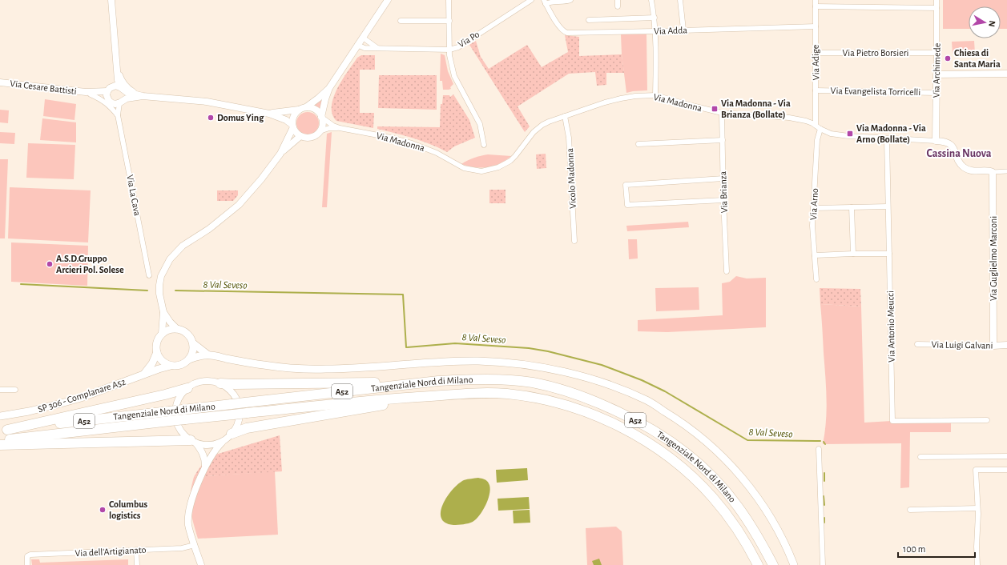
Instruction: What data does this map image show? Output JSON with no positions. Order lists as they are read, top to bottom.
{
  "streets": {
    "highway": ["Tangenziale Nord di Milano", "A52"],
    "main road": ["SP 306 - Complanare A52"],
    "street": [
      "Via Adda",
      "Via Po",
      "Via Pietro Borsieri",
      "Via Adige",
      "Via Archimede",
      "Via Cesare Battisti",
      "Via Evangelista Torricelli",
      "Via Madonna",
      "Vicolo Madonna",
      "Via Brianza",
      "Via La Cava",
      "Via Arno",
      "Via Guglielmo Marconi",
      "Via Antonio Meucci",
      "Via Luigi Galvani",
      "Via dell'Artigianato"
    ]
  },
  "crossings": [
    ["Via Adda", "Via Adige"],
    ["Via Pietro Borsieri", "Via Adige"],
    ["Via Pietro Borsieri", "Via Archimede"],
    ["Via Adige", "Via Evangelista Torricelli"],
    ["Via Adige", "Via Madonna"],
    ["Via Archimede", "Via Evangelista Torricelli"],
    ["Via Archimede", "Via Madonna"],
    ["Via Cesare Battisti", "Via La Cava"],
    ["Via Madonna", "Vicolo Madonna"],
    ["Via Madonna", "Via Brianza"],
    ["Via Madonna", "Via Arno"],
    ["Via Madonna", "Via Guglielmo Marconi"],
    ["Via Madonna", "Via Antonio Meucci"],
    ["Via Guglielmo Marconi", "Via Luigi Galvani"]
  ],
  "districts": ["Cassina Nuova"],
  "water": ["8 Val Seveso"],
  "places": {
    "other": [
      "Chiesa di Santa Maria",
      "Domus Ying",
      "A.S.D.Gruppo Arcieri Pol. Solese",
      "Columbus logistics"
    ],
    "transit": ["Via Madonna - Via Brianza (Bollate)", "Via Madonna - Via Arno (Bollate)"]
  },
  "scale_bar": "100 m",
  "north": "right"
}
